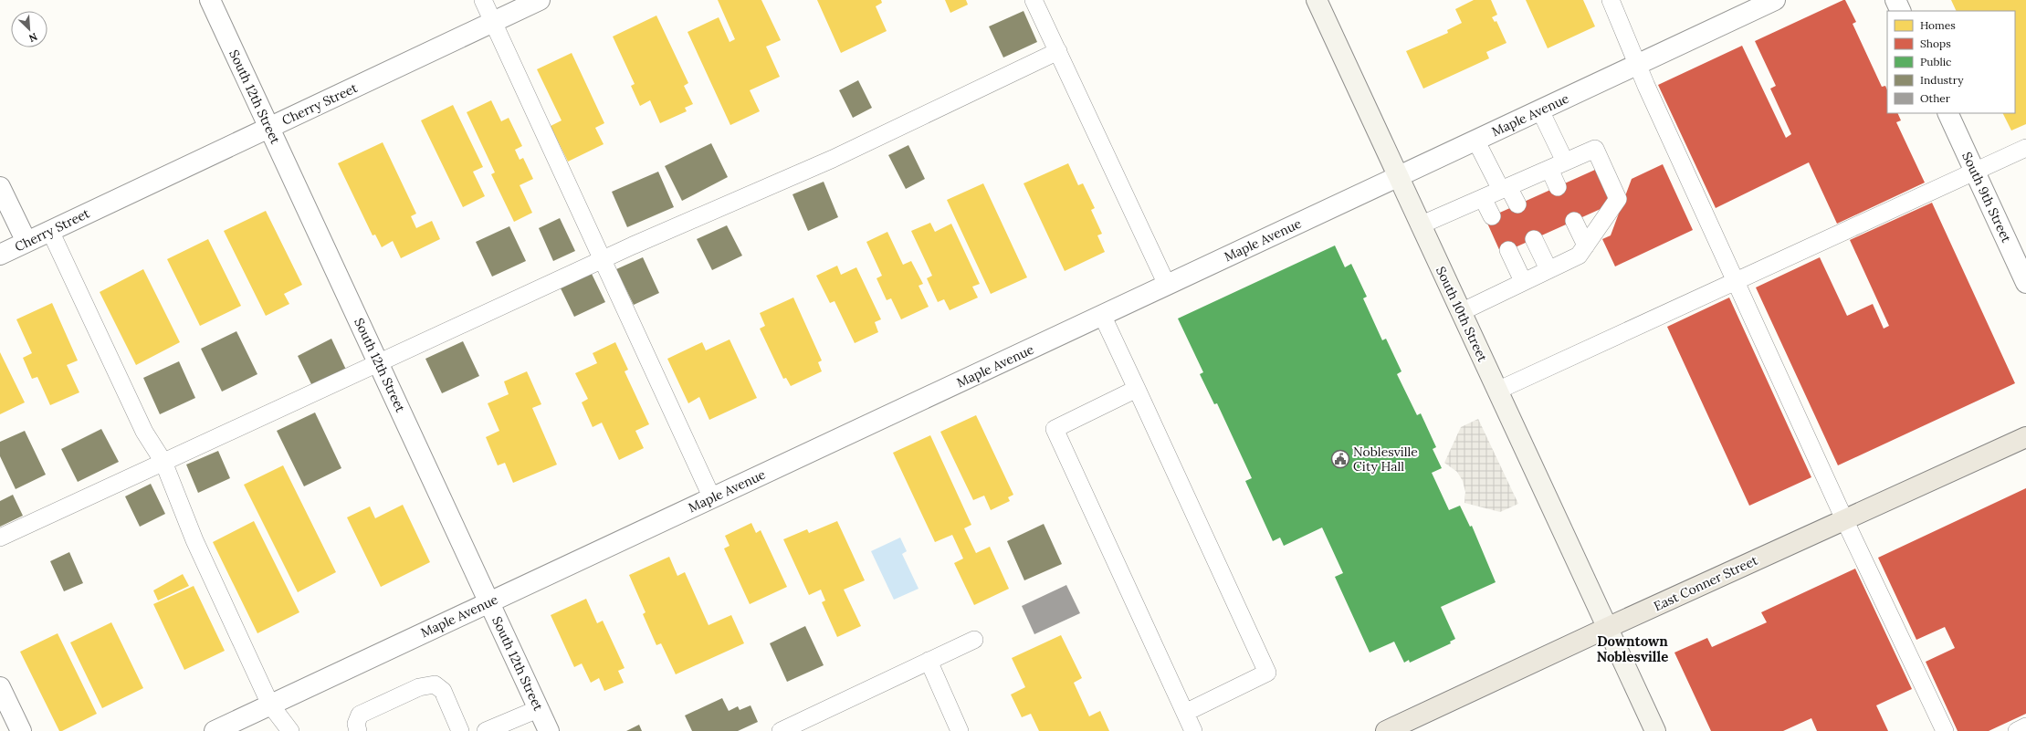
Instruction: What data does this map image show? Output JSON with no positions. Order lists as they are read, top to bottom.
{
  "streets": {
    "main road": ["South 10th Street", "East Conner Street"],
    "street": [
      "South 12th Street",
      "Cherry Street",
      "Maple Avenue",
      "South 9th Street"
    ]
  },
  "crossings": [
    ["South 12th Street", "Cherry Street"],
    ["South 12th Street", "Maple Avenue"],
    ["Maple Avenue", "South 10th Street"],
    ["South 10th Street", "East Conner Street"]
  ],
  "districts": ["Downtown Noblesville"],
  "places": {
    "public building": ["Noblesville City Hall"]
  },
  "legend": [
    "Homes",
    "Shops",
    "Public",
    "Industry",
    "Other"
  ],
  "north": "bottom right"
}
